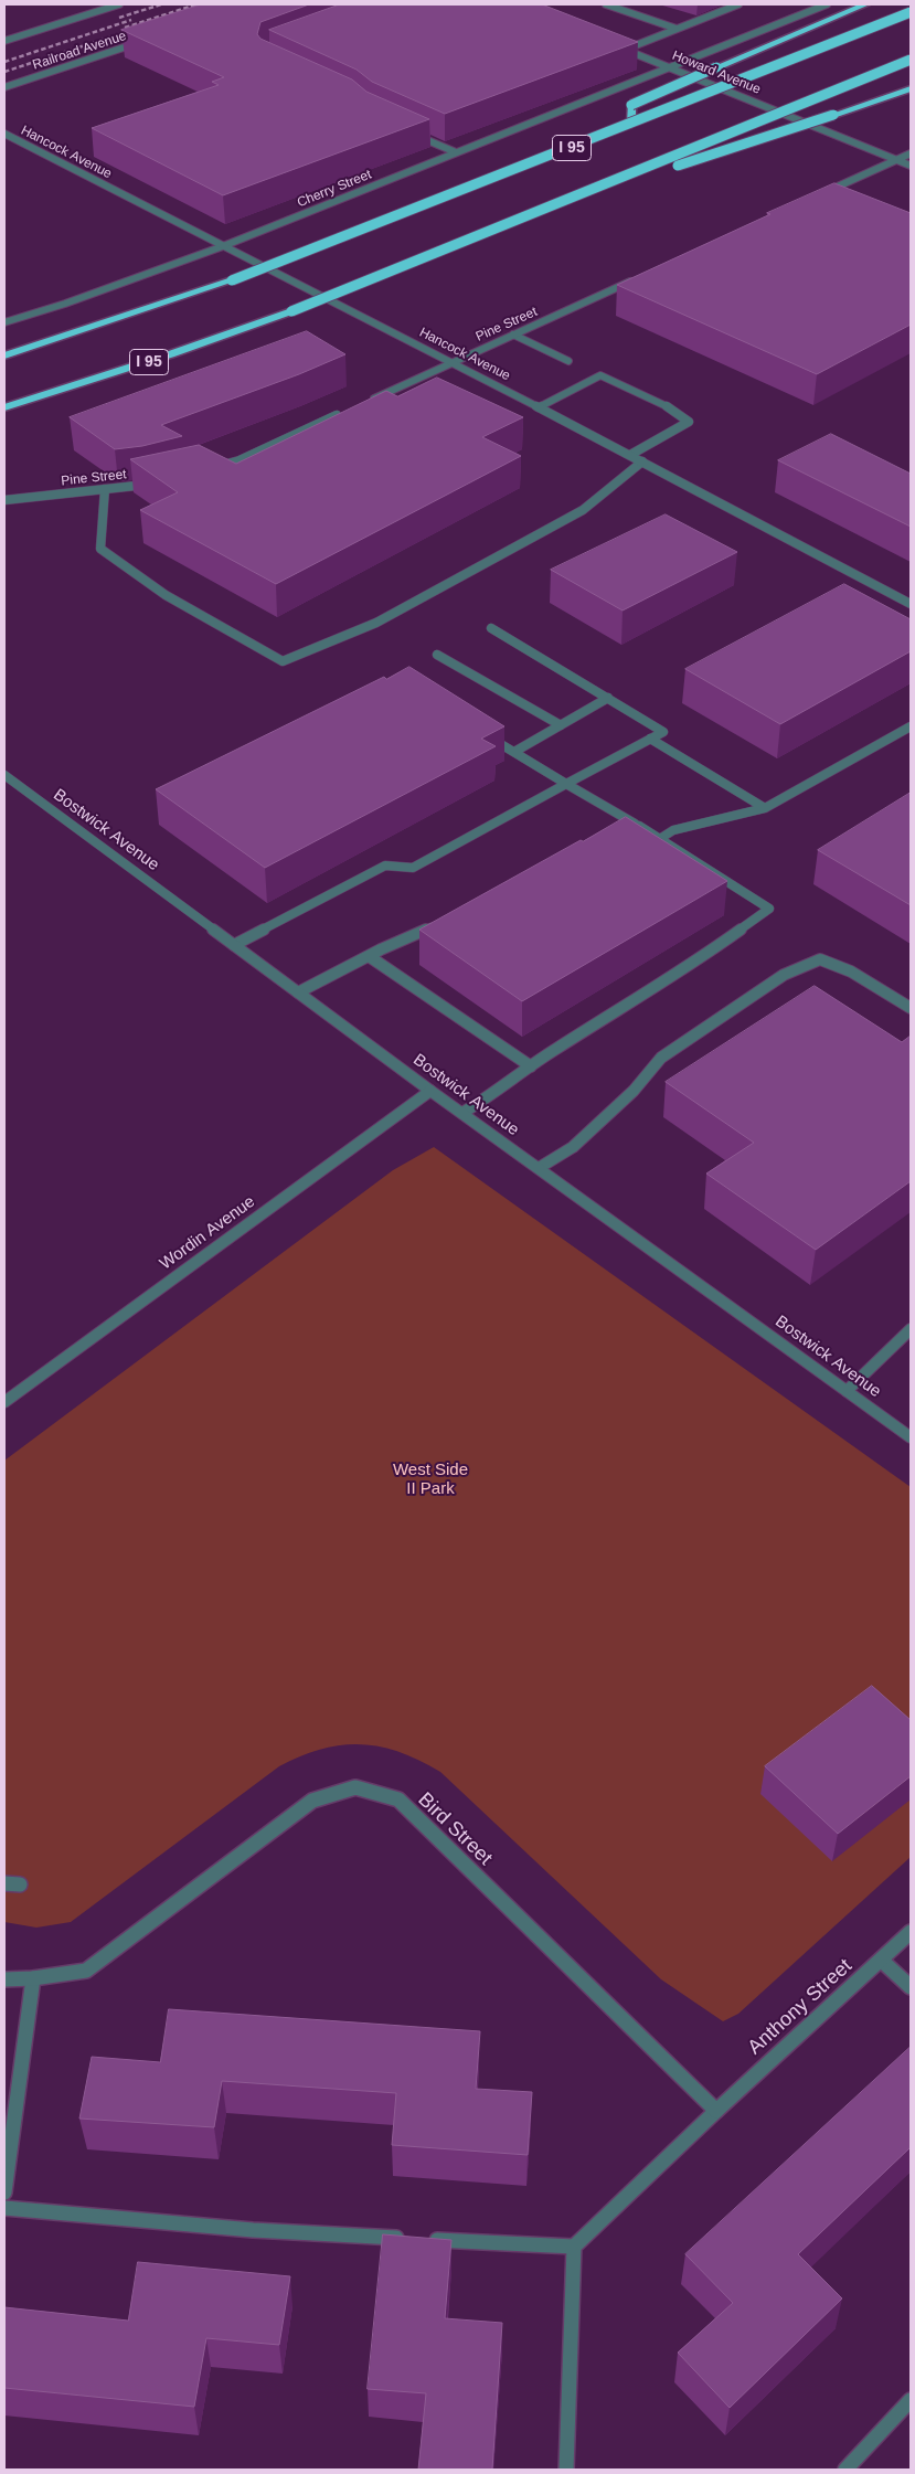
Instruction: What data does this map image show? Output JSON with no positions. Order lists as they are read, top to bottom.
{
  "streets": {
    "highway": ["I 95"],
    "street": [
      "Railroad Avenue",
      "Howard Avenue",
      "Hancock Avenue",
      "Cherry Street",
      "Pine Street",
      "Bostwick Avenue",
      "Wordin Avenue",
      "Bird Street",
      "Anthony Street"
    ]
  },
  "crossings": [
    ["Howard Avenue", "Cherry Street"],
    ["Hancock Avenue", "Cherry Street"],
    ["Hancock Avenue", "Pine Street"],
    ["Bostwick Avenue", "Wordin Avenue"],
    ["Bird Street", "Anthony Street"]
  ],
  "parks": ["West Side II Park"]
}
